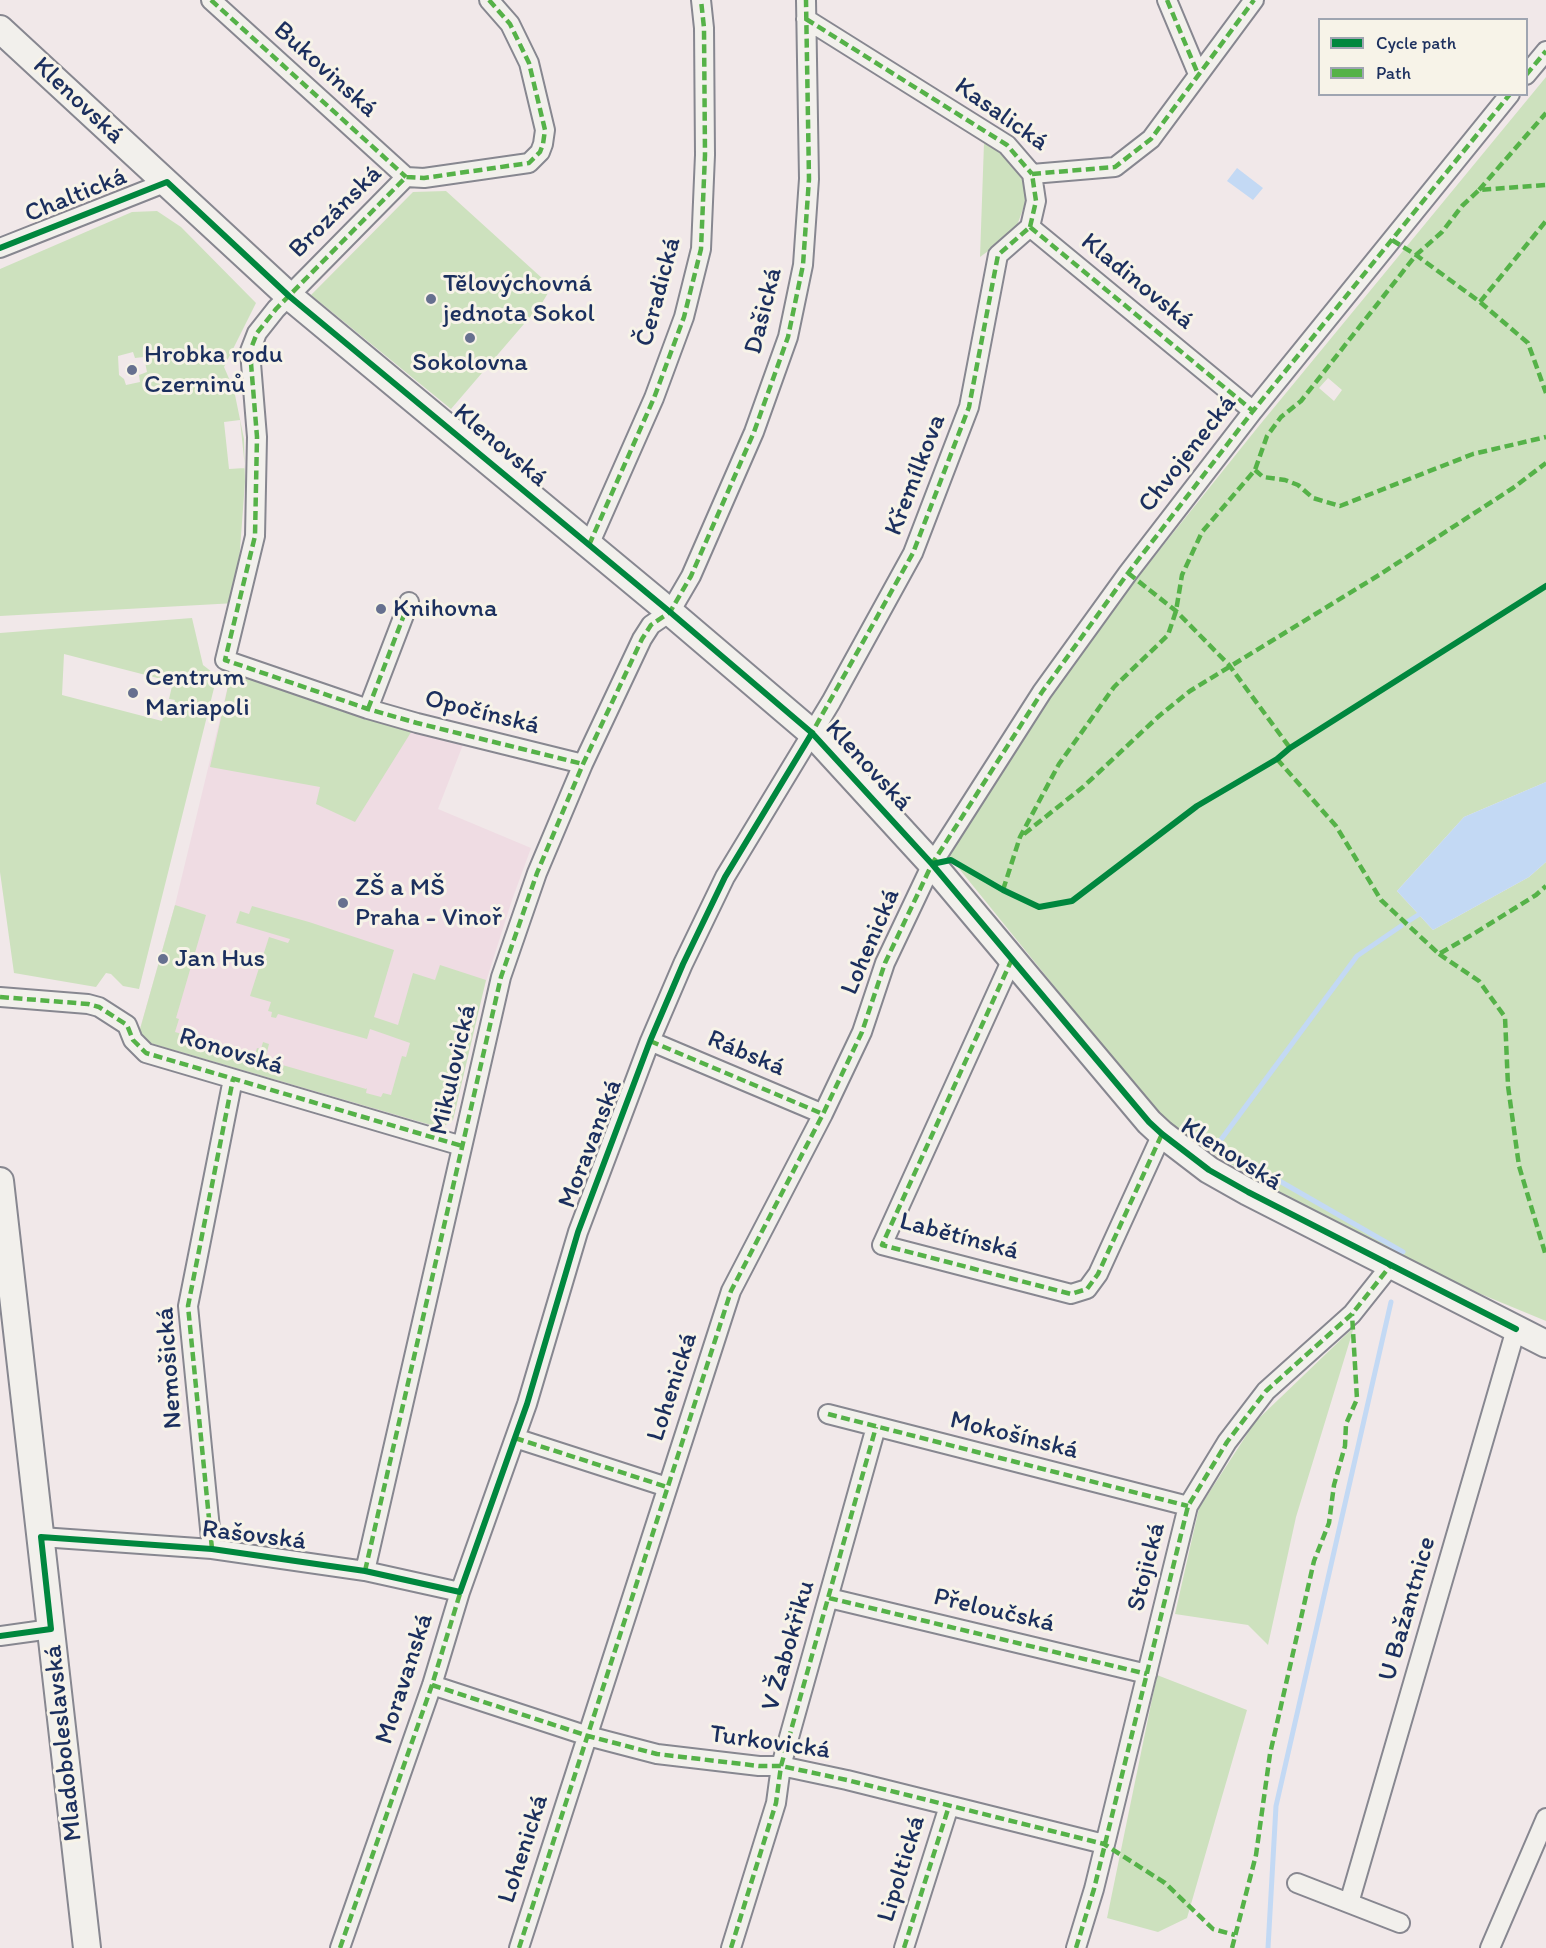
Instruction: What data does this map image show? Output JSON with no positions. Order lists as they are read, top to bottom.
{
  "streets": {
    "street": [
      "Bukovinská",
      "Klenovská",
      "Kasalická",
      "Chaltická",
      "Brozánská",
      "Kladinovská",
      "Čeradická",
      "Dašická",
      "Chvojenecká",
      "Křemílkova",
      "Opočínská",
      "Lohenická",
      "Ronovská",
      "Rábská",
      "Mikulovická",
      "Moravanská",
      "Labětínská",
      "Nemošická",
      "Mokošínská",
      "Rašovská",
      "Stojická",
      "U Bažantnice",
      "Přeloučská",
      "V Žabokřiku",
      "Mladoboleslavská",
      "Turkovická",
      "Lipoltická"
    ]
  },
  "crossings": [
    ["Bukovinská", "Brozánská"],
    ["Klenovská", "Chaltická"],
    ["Klenovská", "Brozánská"],
    ["Klenovská", "Čeradická"],
    ["Klenovská", "Dašická"],
    ["Klenovská", "Chvojenecká"],
    ["Klenovská", "Křemílkova"],
    ["Klenovská", "Lohenická"],
    ["Klenovská", "Mikulovická"],
    ["Klenovská", "Moravanská"],
    ["Klenovská", "Labětínská"],
    ["Klenovská", "Stojická"],
    ["Klenovská", "U Bažantnice"],
    ["Kasalická", "Dašická"],
    ["Brozánská", "Opočínská"],
    ["Kladinovská", "Chvojenecká"],
    ["Kladinovská", "Křemílkova"],
    ["Dašická", "Mikulovická"],
    ["Chvojenecká", "Lohenická"],
    ["Křemílkova", "Moravanská"],
    ["Opočínská", "Mikulovická"],
    ["Lohenická", "Rábská"],
    ["Lohenická", "Turkovická"],
    ["Ronovská", "Mikulovická"],
    ["Ronovská", "Nemošická"],
    ["Rábská", "Moravanská"],
    ["Mikulovická", "Rašovská"],
    ["Moravanská", "Rašovská"],
    ["Moravanská", "Turkovická"],
    ["Nemošická", "Rašovská"],
    ["Mokošínská", "Stojická"],
    ["Mokošínská", "V Žabokřiku"],
    ["Rašovská", "Mladoboleslavská"],
    ["Stojická", "Přeloučská"],
    ["Stojická", "Turkovická"],
    ["Přeloučská", "V Žabokřiku"],
    ["V Žabokřiku", "Turkovická"],
    ["Turkovická", "Lipoltická"]
  ],
  "places": [
    "Tělovýchovná jednota Sokol",
    "Sokolovna",
    "Hrobka rodu Czerninů",
    "Knihovna",
    "Centrum Mariapoli",
    "ZŠ a MŠ Praha - Vinoř",
    "Jan Hus"
  ],
  "legend": ["Cycle path", "Path"]
}
